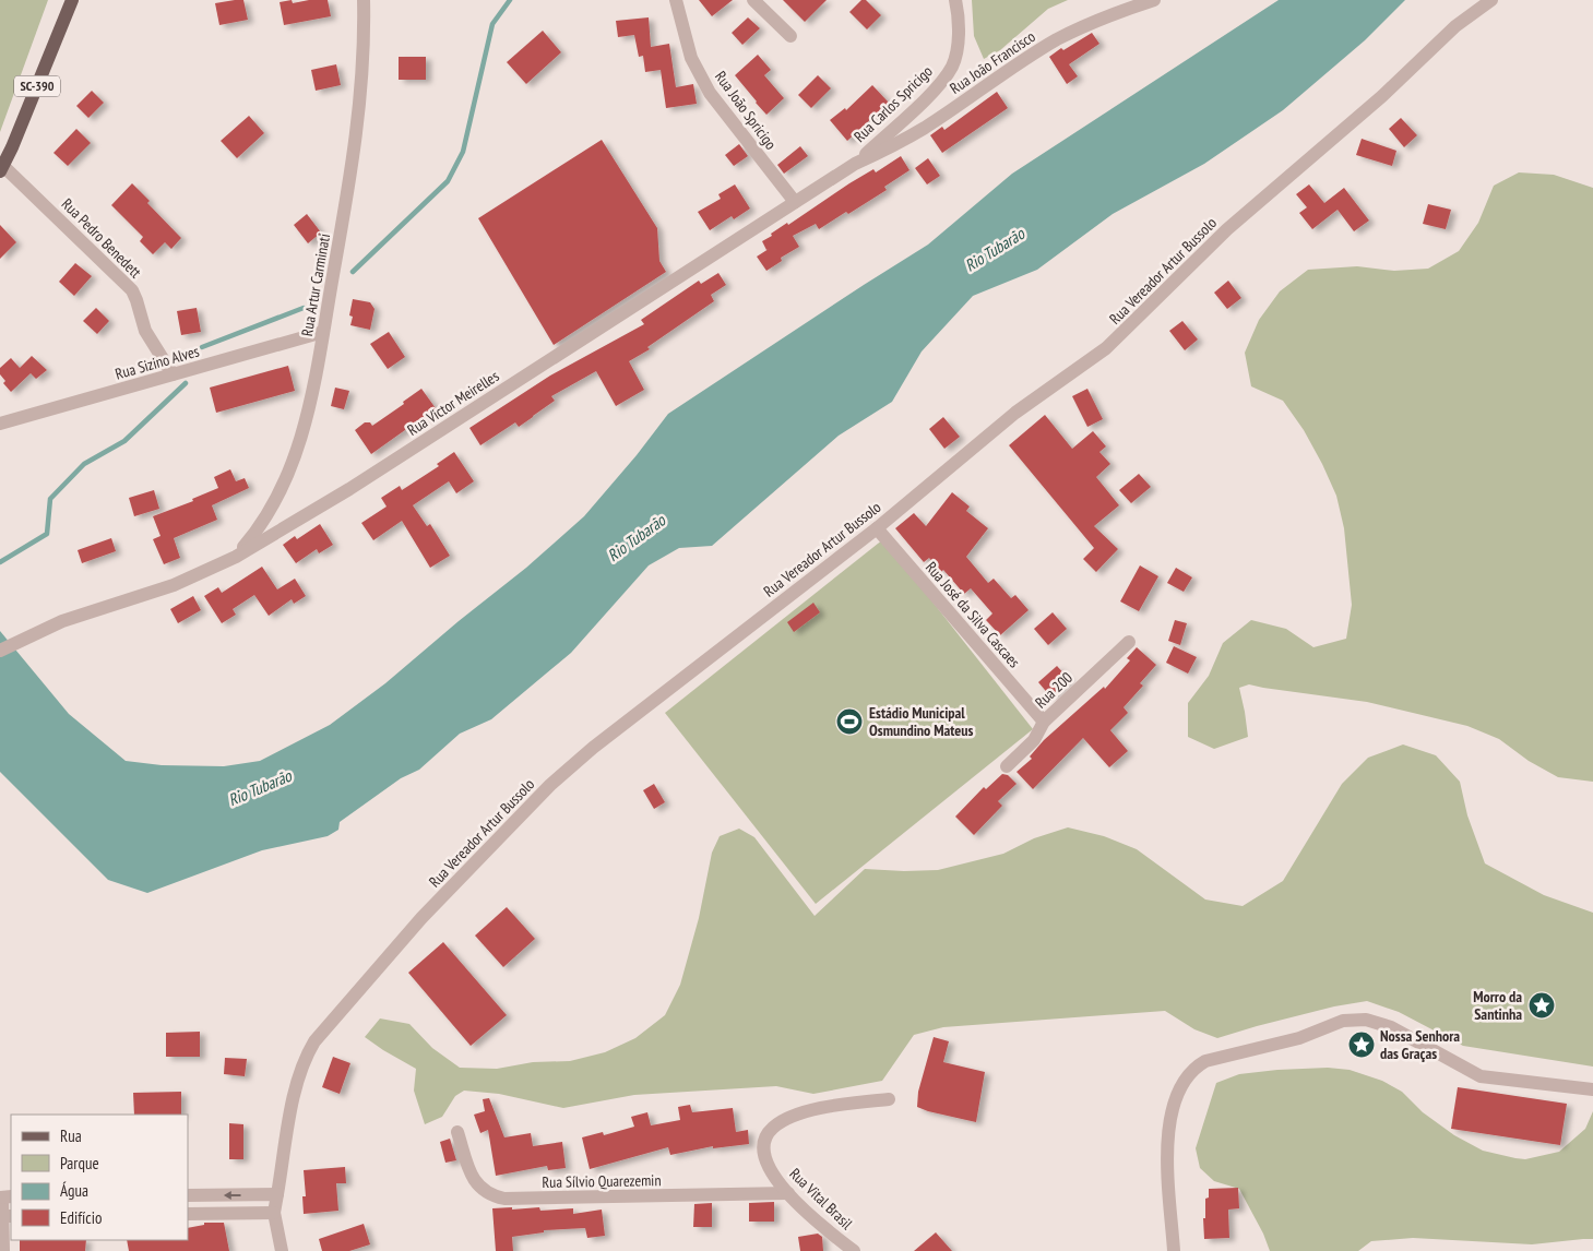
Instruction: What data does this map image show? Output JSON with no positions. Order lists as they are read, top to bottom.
{
  "streets": {
    "main road": ["SC-390"],
    "street": [
      "Rua João Francisco",
      "Rua Carlos Spricigo",
      "Rua João Spricigo",
      "Rua Pedro Benedett",
      "Rua Vereador Artur Bussolo",
      "Rua Artur Carminati",
      "Rua Sizino Alves",
      "Rua Victor Meirelles",
      "Rua José da Silva Cascaes",
      "Rua 200",
      "Rua Sílvio Quarezemin",
      "Rua Vital Brasil"
    ]
  },
  "crossings": [
    ["Rua João Francisco", "Rua Carlos Spricigo"],
    ["Rua João Francisco", "Rua Victor Meirelles"],
    ["SC-390", "Rua Pedro Benedett"],
    ["Rua Carlos Spricigo", "Rua Victor Meirelles"],
    ["Rua João Spricigo", "Rua Victor Meirelles"],
    ["Rua Pedro Benedett", "Rua Sizino Alves"],
    ["Rua Vereador Artur Bussolo", "Rua José da Silva Cascaes"],
    ["Rua Artur Carminati", "Rua Sizino Alves"],
    ["Rua Artur Carminati", "Rua Victor Meirelles"],
    ["Rua José da Silva Cascaes", "Rua 200"],
    ["Rua Sílvio Quarezemin", "Rua Vital Brasil"]
  ],
  "water": ["Rio Tubarão"],
  "places": {
    "sports": ["Estádio Municipal Osmundino Mateus"],
    "place": ["Morro da Santinha", "Nossa Senhora das Graças"]
  },
  "legend": [
    "Rua",
    "Parque",
    "Água",
    "Edifício"
  ]
}
